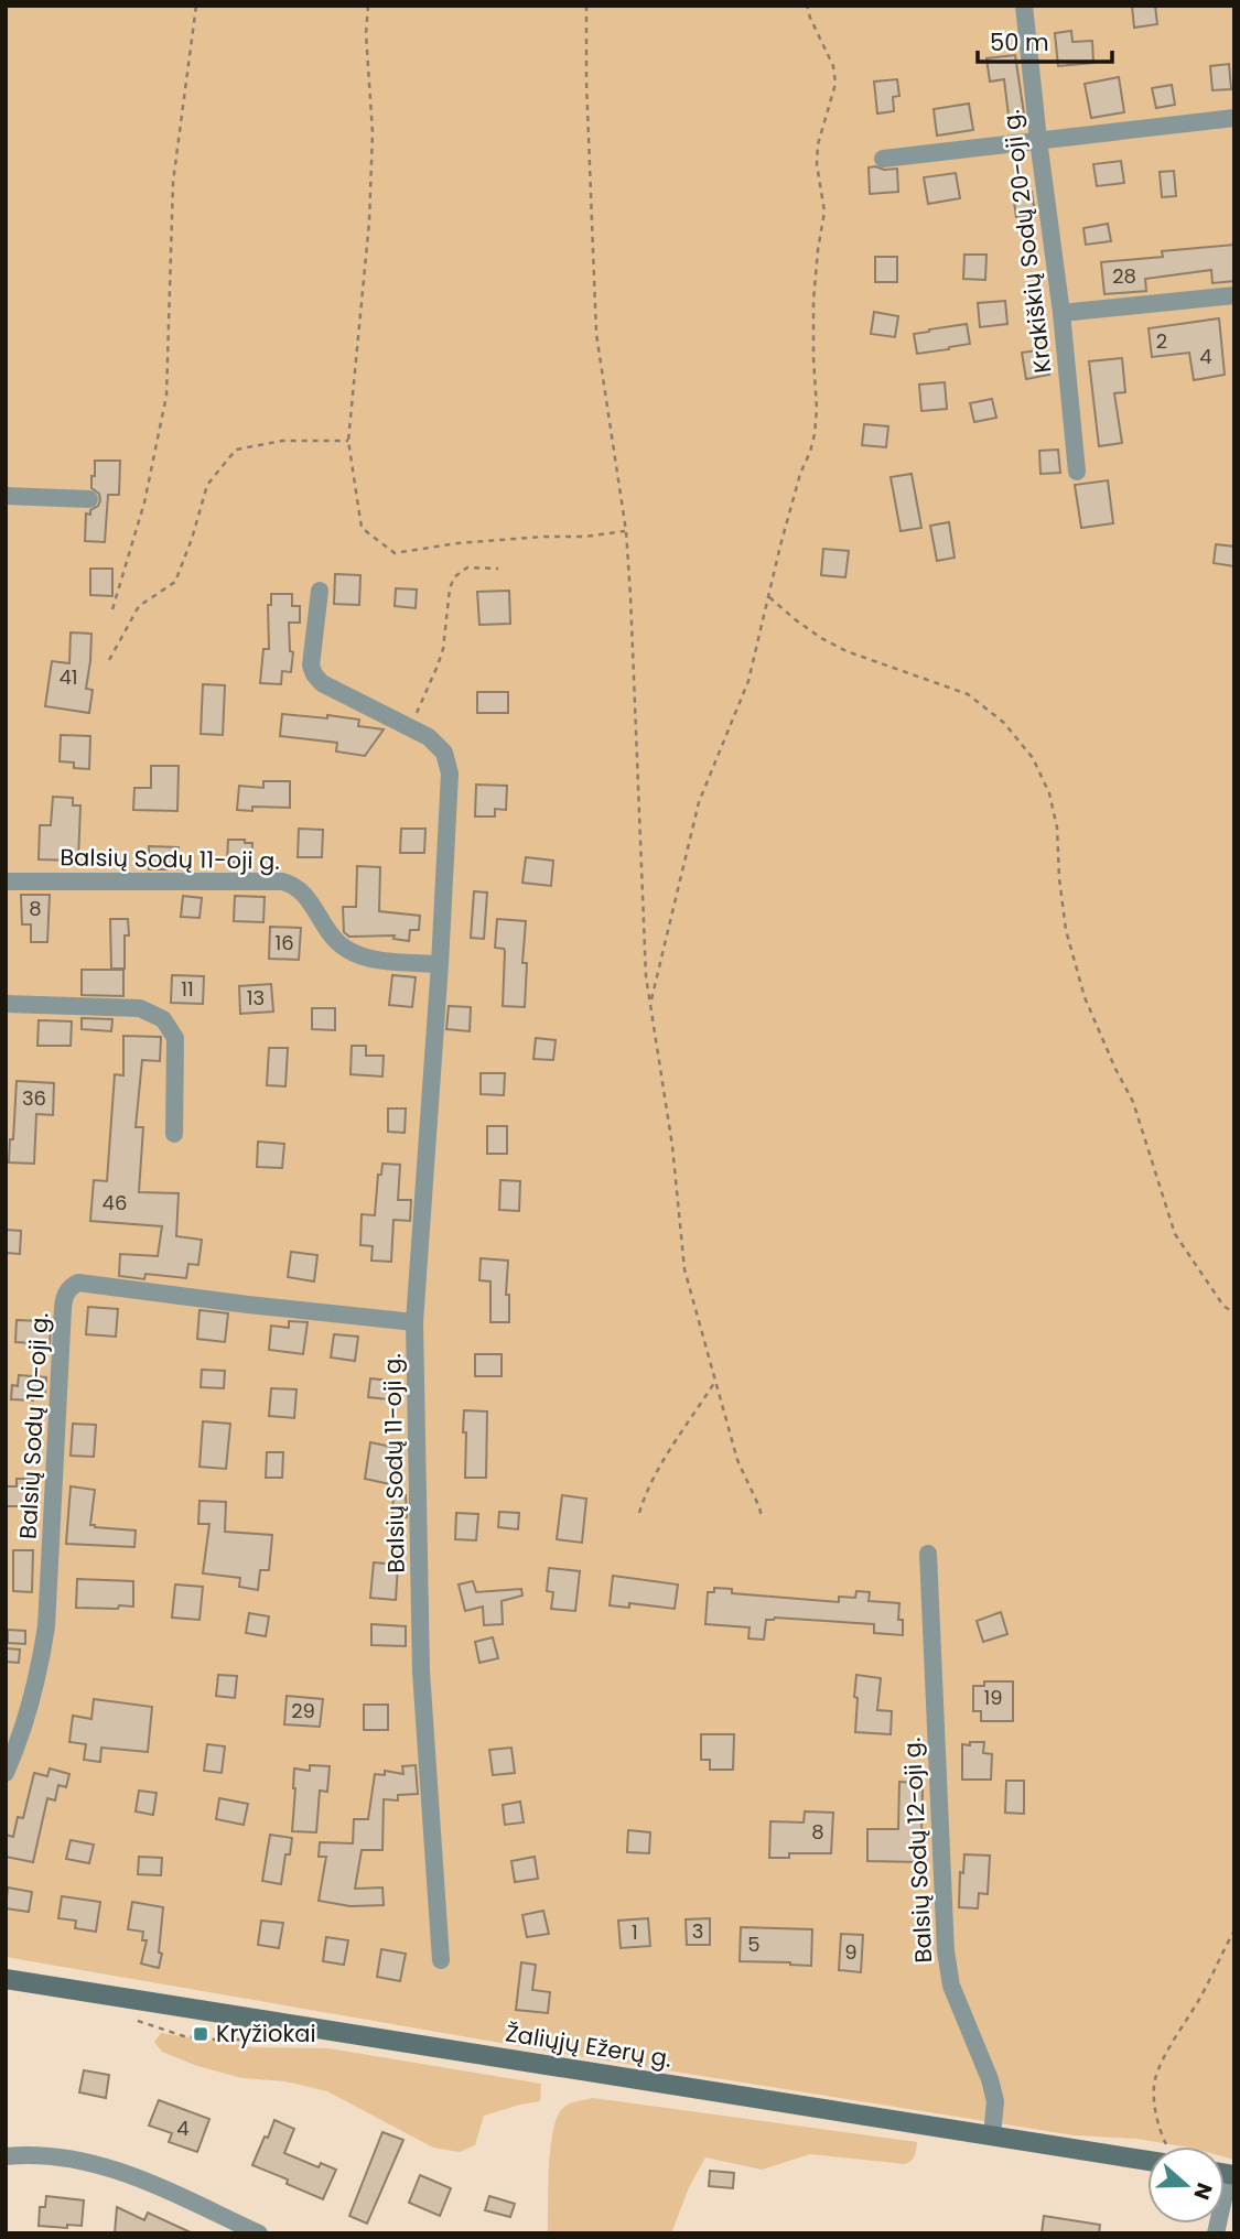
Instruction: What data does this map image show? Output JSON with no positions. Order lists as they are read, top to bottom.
{
  "streets": {
    "main road": ["Žaliųjų Ežerų g."],
    "street": [
      "Krakiškių Sodų 20-oji g.",
      "Balsių Sodų 11-oji g.",
      "Balsių Sodų 10-oji g.",
      "Balsių Sodų 12-oji g."
    ]
  },
  "crossings": [
    ["Balsių Sodų 11-oji g.", "Balsių Sodų 10-oji g."],
    ["Balsių Sodų 12-oji g.", "Žaliųjų Ežerų g."]
  ],
  "places": {
    "transit": ["Kryžiokai"]
  },
  "house_numbers": [
    "28",
    "2",
    "4",
    "41",
    "8",
    "16",
    "11",
    "13",
    "36",
    "46",
    "19",
    "29",
    "8",
    "3",
    "1",
    "5",
    "9",
    "4"
  ],
  "scale_bar": "50 m",
  "north": "right"
}
